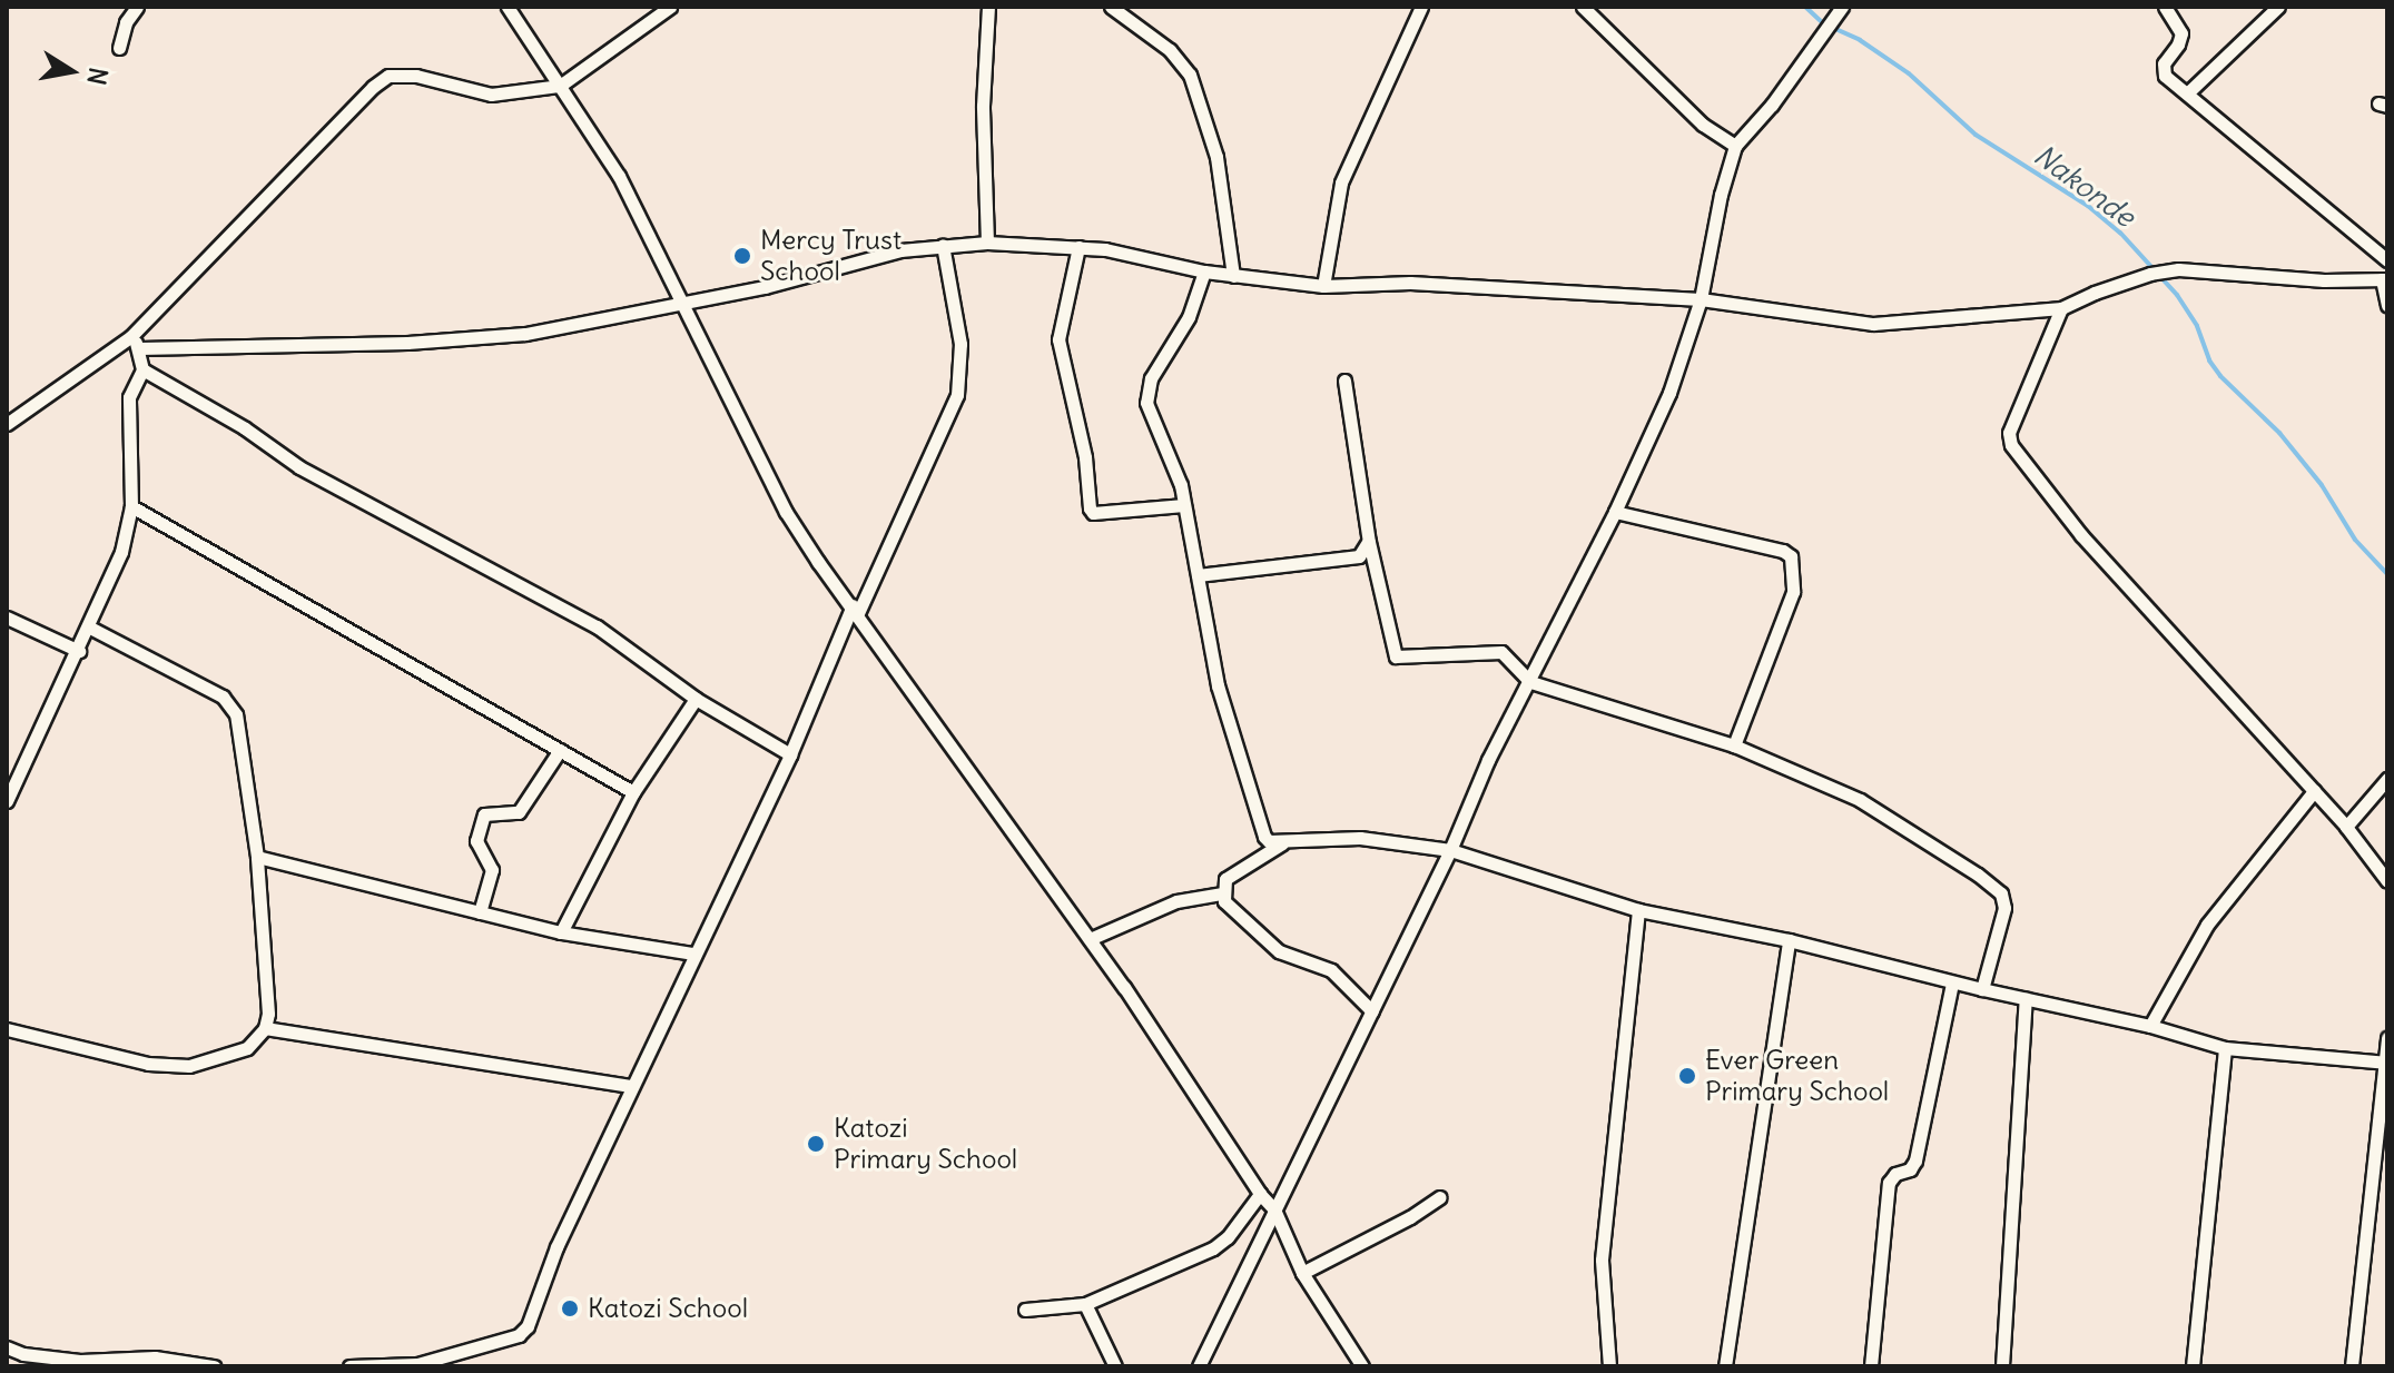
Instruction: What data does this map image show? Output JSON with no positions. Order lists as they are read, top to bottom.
{
  "water": ["Nakonde"],
  "places": [
    "Mercy Trust School",
    "Ever Green Primary School",
    "Katozi Primary School",
    "Katozi School"
  ],
  "north": "right"
}
